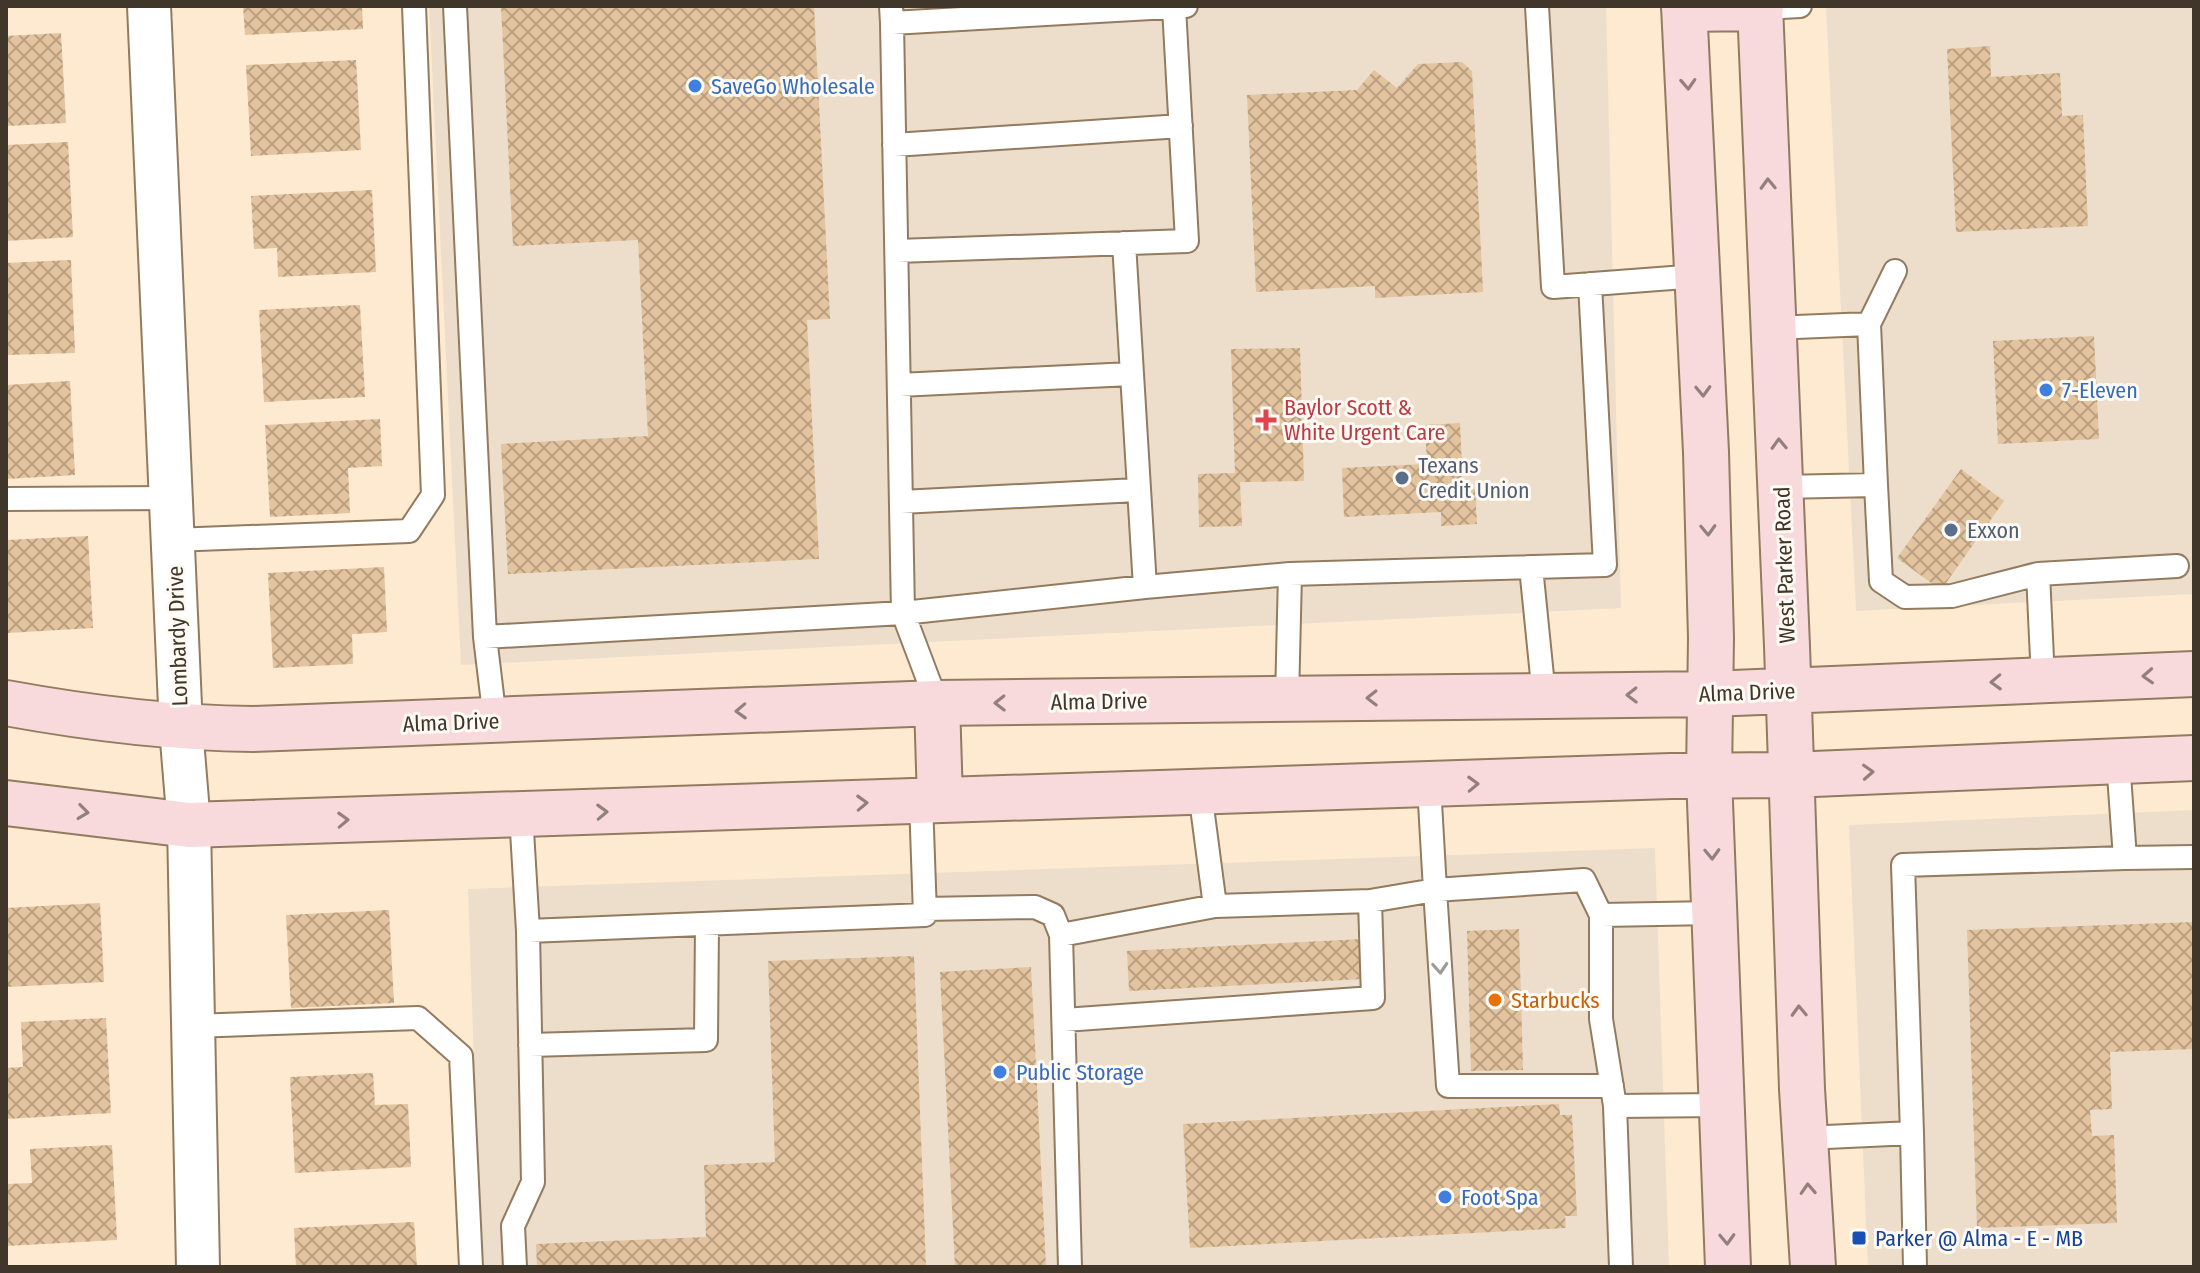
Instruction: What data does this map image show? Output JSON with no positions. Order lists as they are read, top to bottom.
{
  "streets": {
    "main road": ["West Parker Road", "Alma Drive"],
    "street": ["Lombardy Drive"]
  },
  "crossings": [
    ["West Parker Road", "Alma Drive"],
    ["Lombardy Drive", "Alma Drive"]
  ],
  "places": {
    "other": [
      "SaveGo Wholesale",
      "7-Eleven",
      "Texans Credit Union",
      "Exxon",
      "Starbucks",
      "Public Storage",
      "Foot Spa"
    ],
    "health": ["Baylor Scott & White Urgent Care"],
    "transit": ["Parker @ Alma - E - MB"]
  }
}
